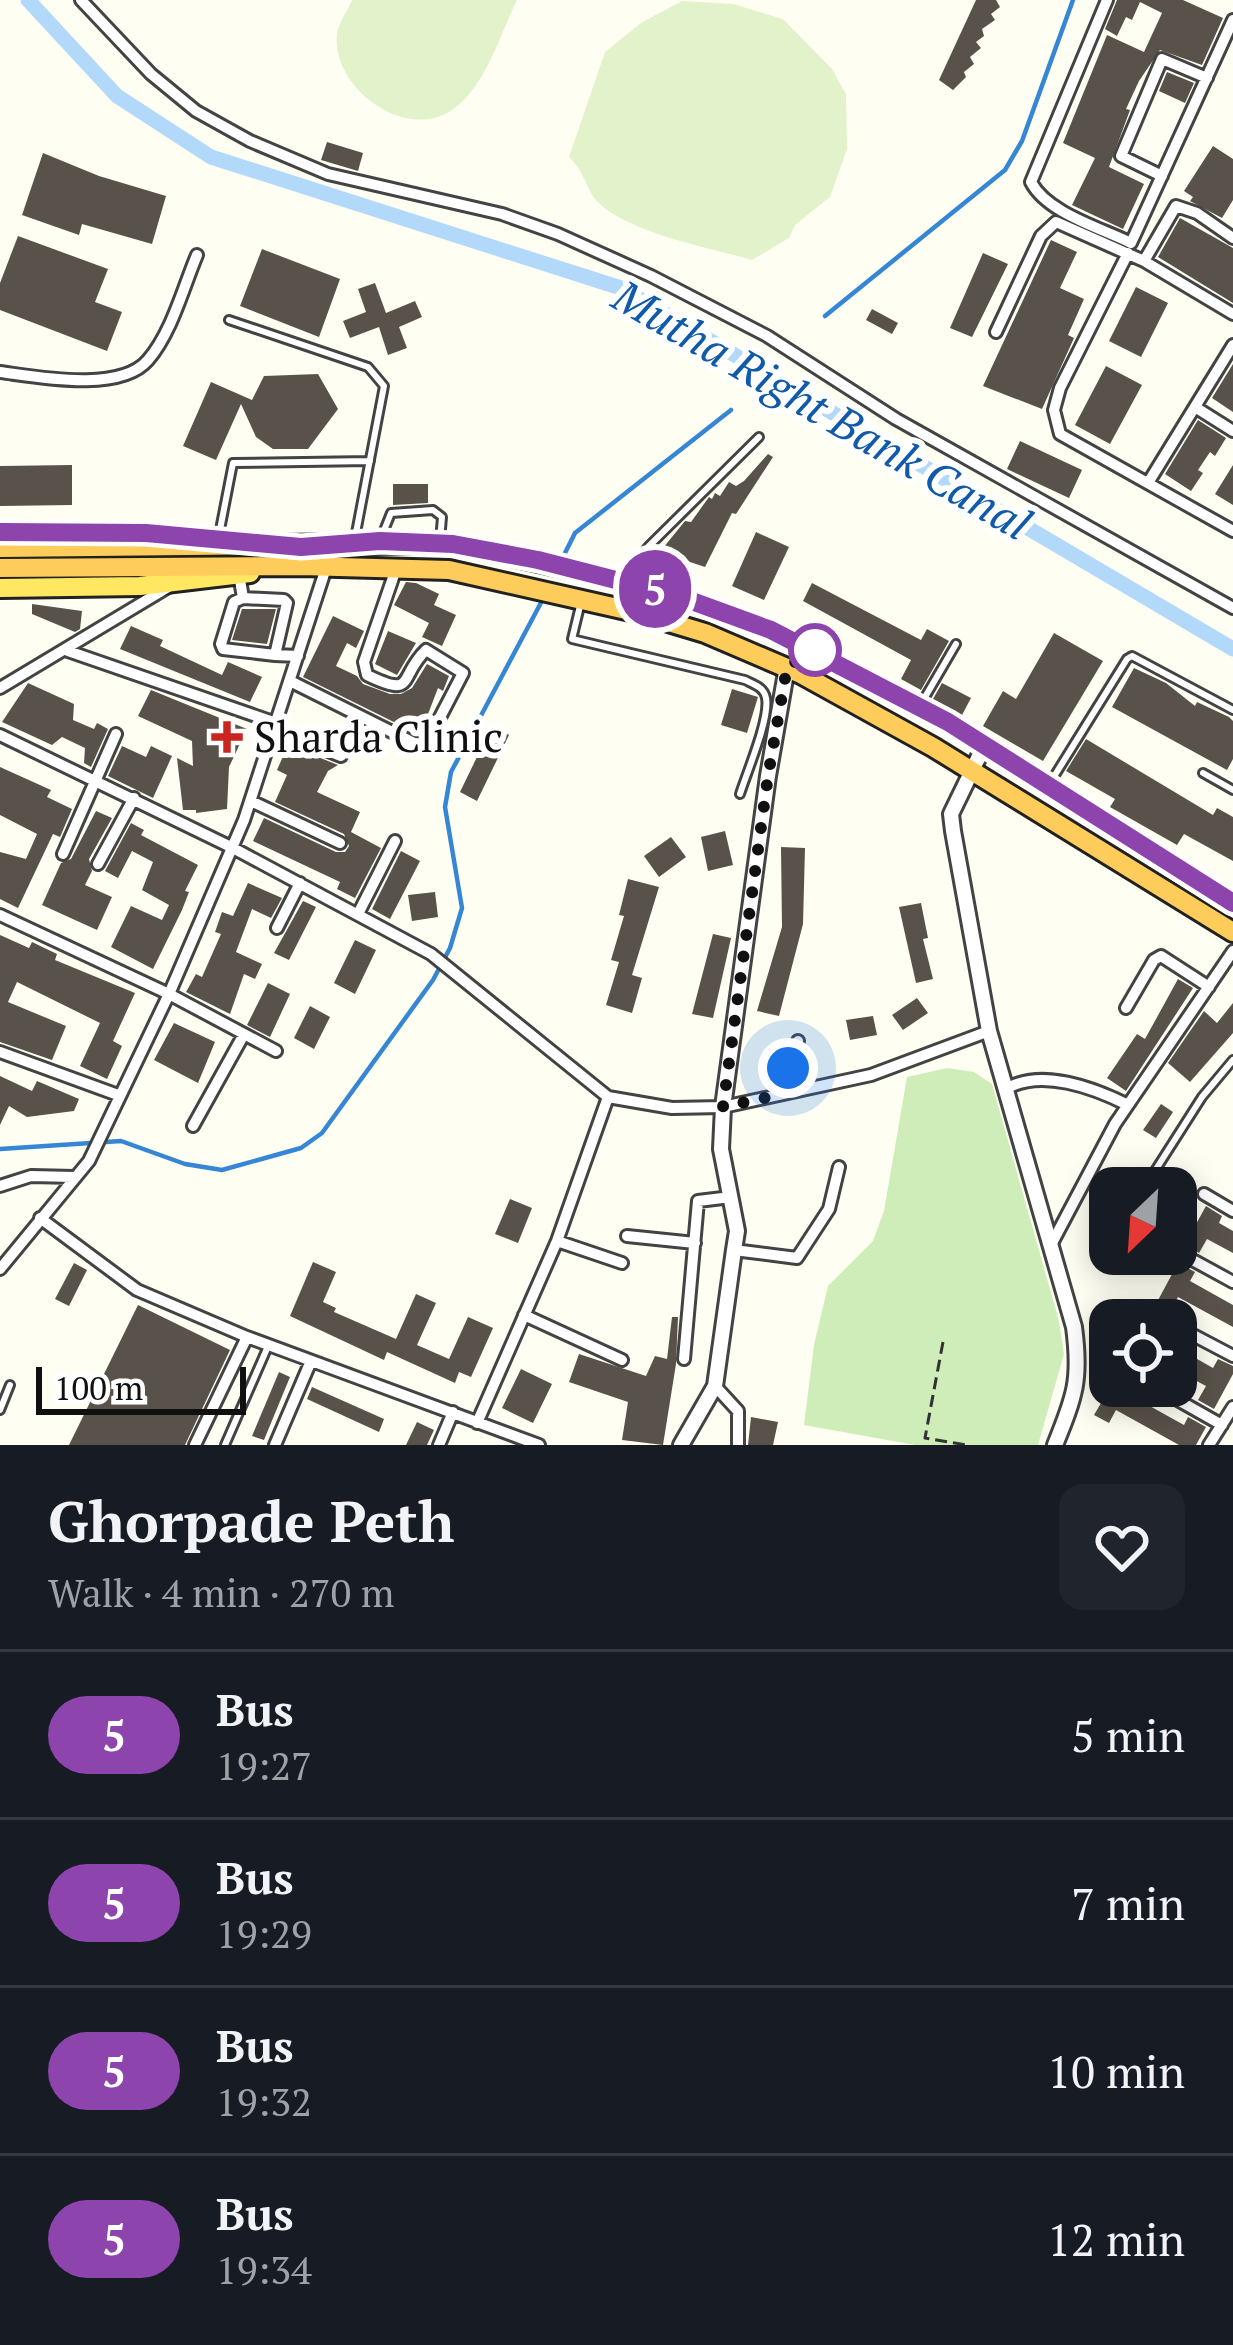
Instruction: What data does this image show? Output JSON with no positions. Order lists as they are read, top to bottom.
{
  "water": ["Mutha Right Bank Canal"],
  "places": {
    "health": ["Sharda Clinic"]
  },
  "lines": ["bus line 5"],
  "scale_bar": "100 m",
  "north": "bottom left",
  "page": {
    "on_map": "5",
    "scale": "100 m",
    "heading": ["Ghorpade Peth", "Walk · 4 min · 270 m"],
    "list": [
      {
        "mark": "5",
        "name": "Bus",
        "note": "19:27",
        "value": "5 min"
      },
      {
        "mark": "5",
        "name": "Bus",
        "note": "19:29",
        "value": "7 min"
      },
      {
        "mark": "5",
        "name": "Bus",
        "note": "19:32",
        "value": "10 min"
      },
      {
        "mark": "5",
        "name": "Bus",
        "note": "19:34",
        "value": "12 min"
      }
    ]
  }
}
